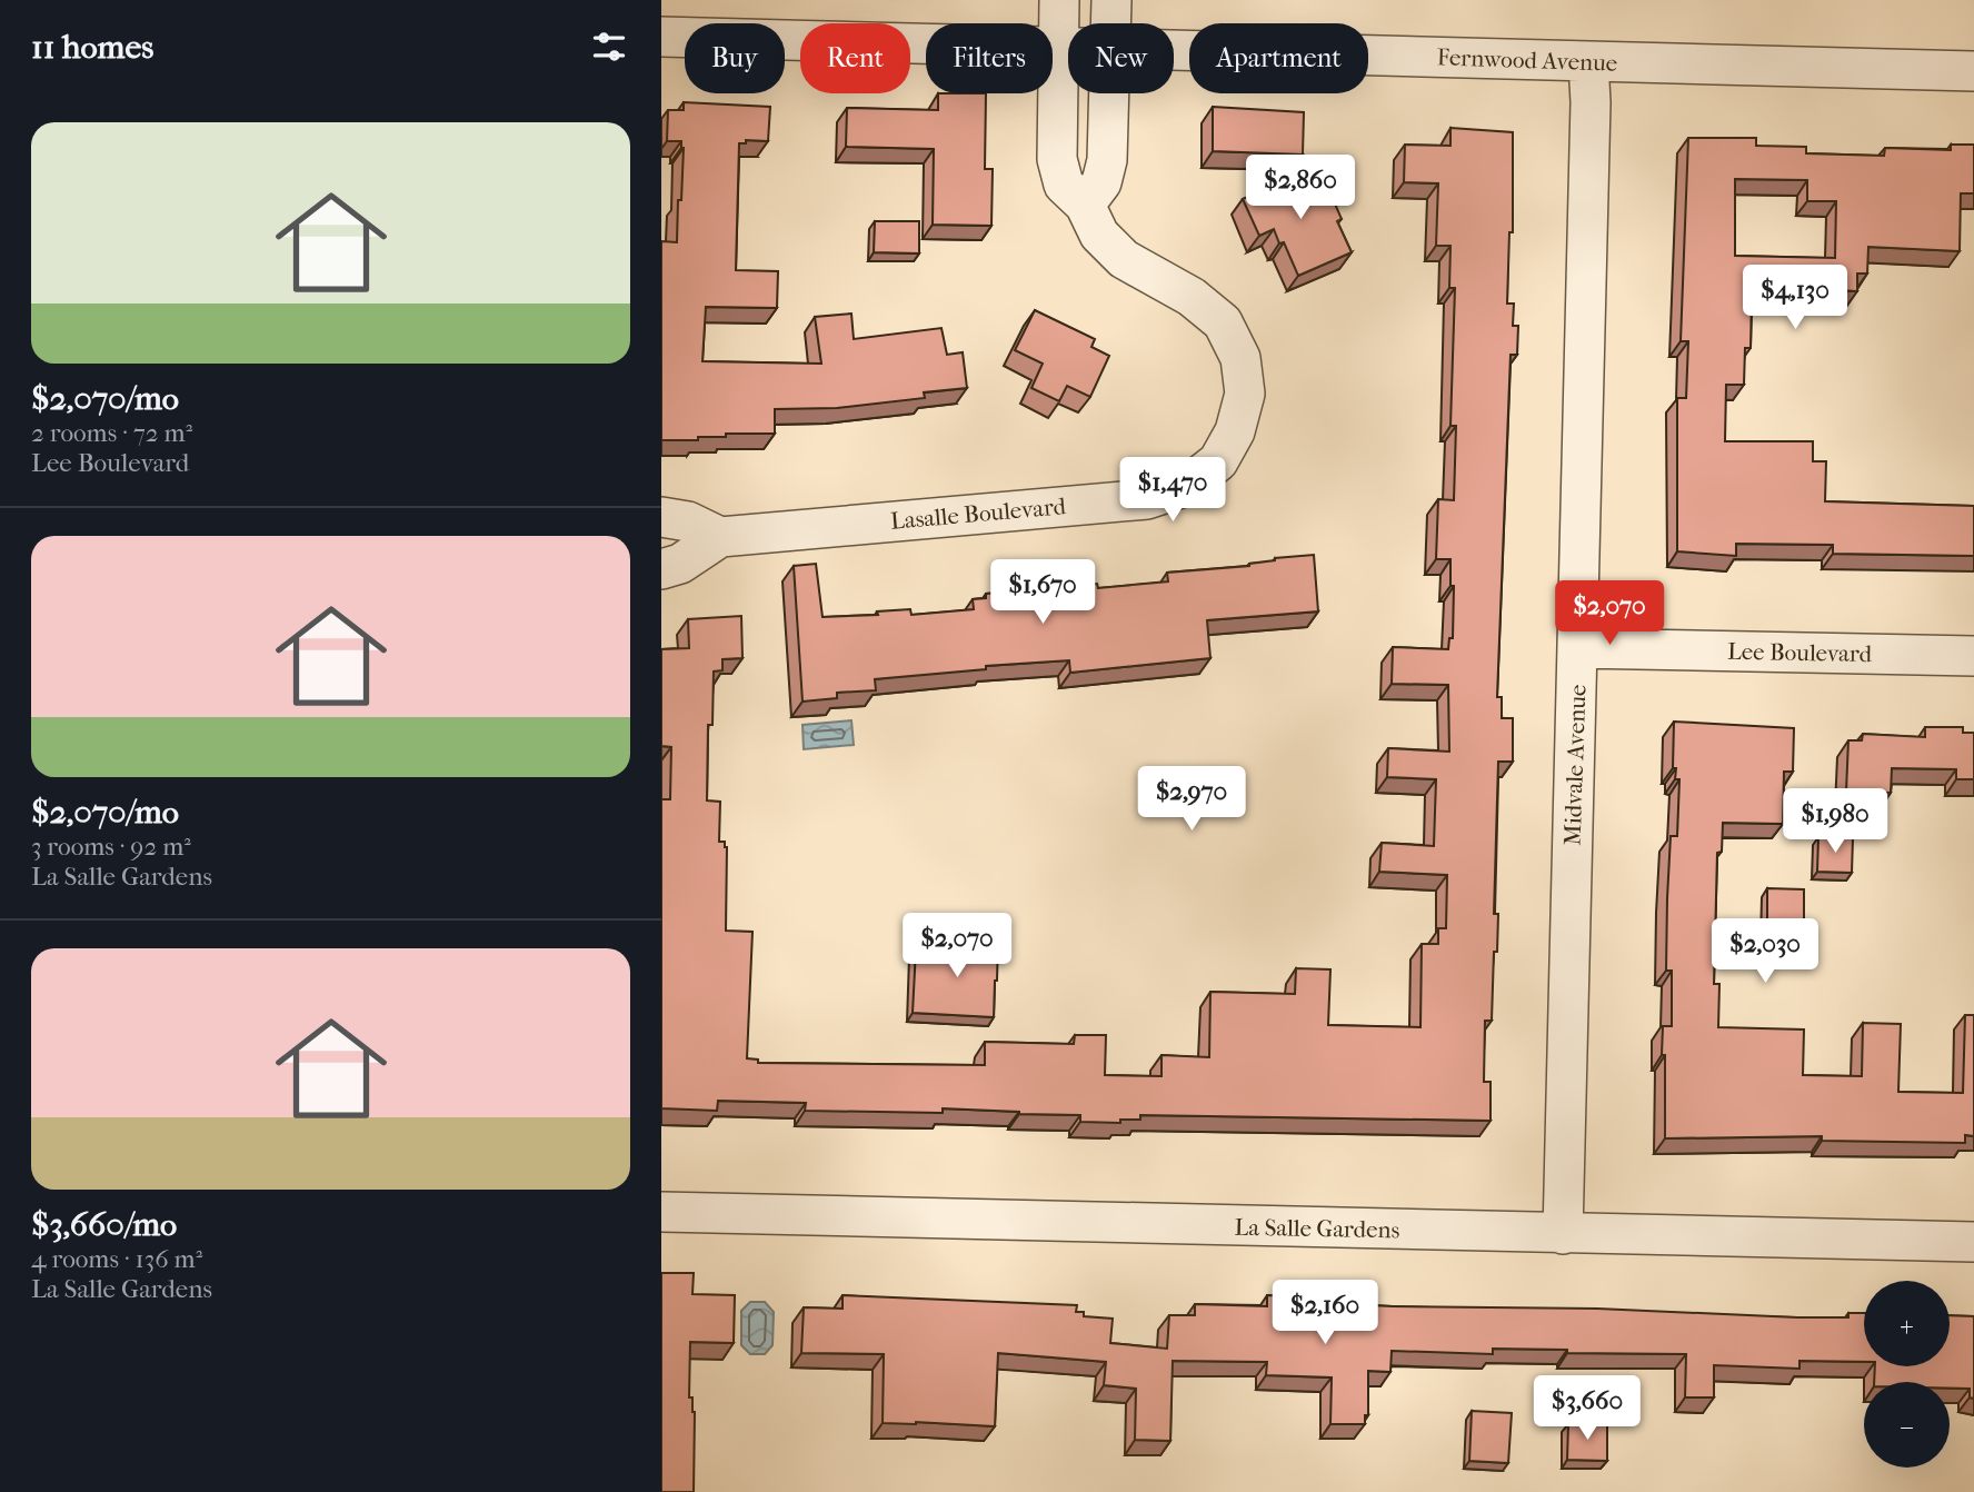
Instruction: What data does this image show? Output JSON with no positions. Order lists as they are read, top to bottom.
{
  "streets": {
    "street": [
      "Fernwood Avenue",
      "Lasalle Boulevard",
      "Lee Boulevard",
      "Midvale Avenue",
      "La Salle Gardens"
    ]
  },
  "crossings": [
    ["Fernwood Avenue", "Lasalle Boulevard"],
    ["Fernwood Avenue", "Midvale Avenue"],
    ["Lee Boulevard", "Midvale Avenue"],
    ["Midvale Avenue", "La Salle Gardens"]
  ],
  "page": {
    "heading": "11 homes",
    "chip": [
      "Buy",
      "Rent",
      "Filters",
      "New",
      "Apartment"
    ],
    "list": [
      {
        "name": "$2,070/mo",
        "note": "2 rooms · 72 m² · Lee Boulevard"
      },
      {
        "name": "$2,070/mo",
        "note": "3 rooms · 92 m² · La Salle Gardens"
      },
      {
        "name": "$3,660/mo",
        "note": "4 rooms · 136 m² · La Salle Gardens"
      }
    ],
    "price": [
      "$2,860",
      "$4,130",
      "$1,470",
      "$1,670",
      "$2,070",
      "$2,970",
      "$1,980",
      "$2,070",
      "$2,030",
      "$2,160",
      "$3,660"
    ],
    "map_buttons": ["+", "−"]
  }
}
